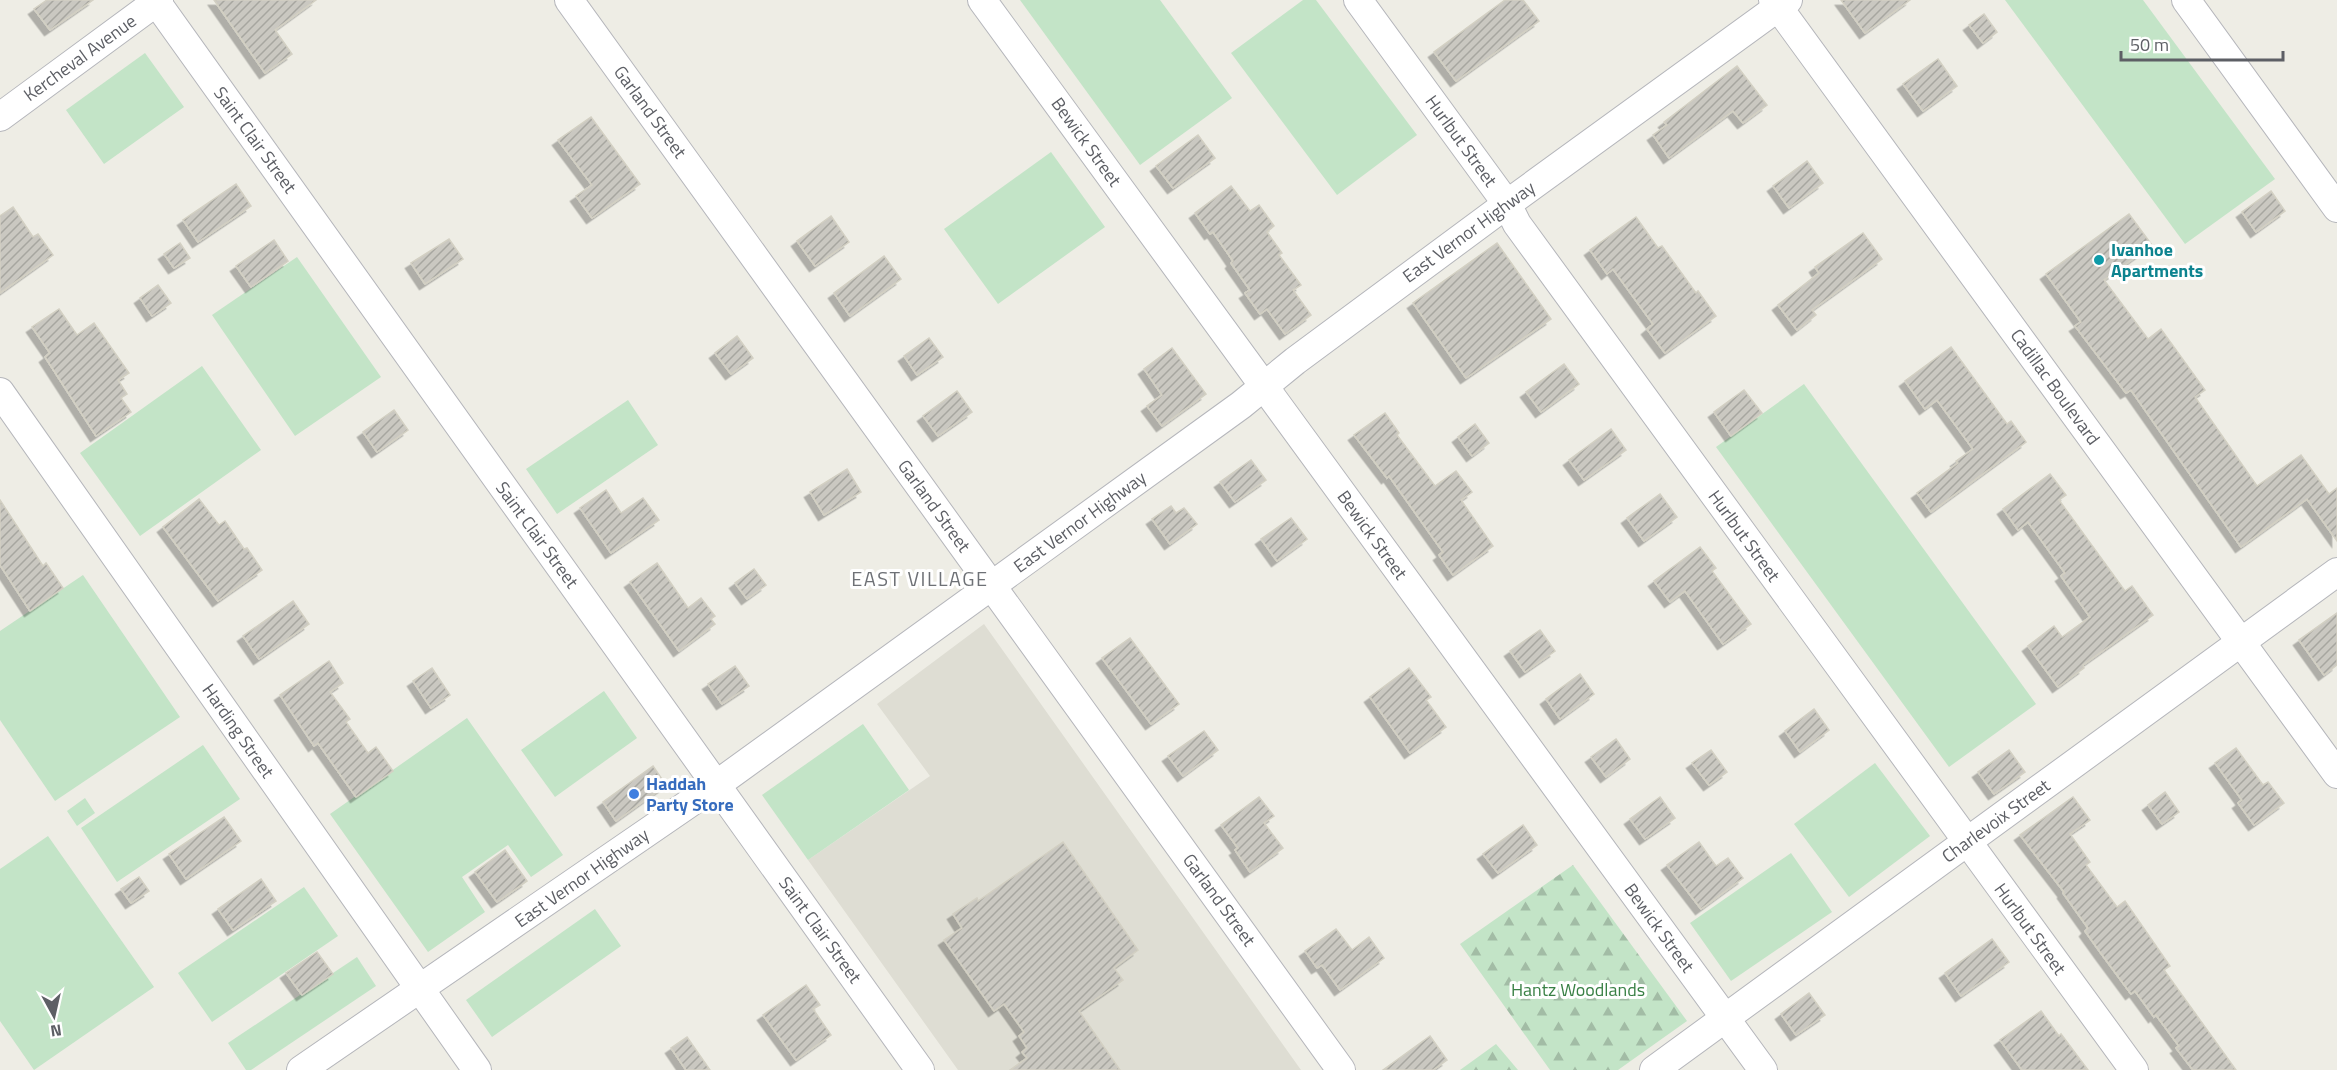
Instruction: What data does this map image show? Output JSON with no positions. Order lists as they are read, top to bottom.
{
  "streets": {
    "street": [
      "Kercheval Avenue",
      "Garland Street",
      "Saint Clair Street",
      "Hurlbut Street",
      "Bewick Street",
      "East Vernor Highway",
      "Cadillac Boulevard",
      "Harding Street",
      "Charlevoix Street"
    ]
  },
  "crossings": [
    ["Kercheval Avenue", "Saint Clair Street"],
    ["Garland Street", "East Vernor Highway"],
    ["Saint Clair Street", "East Vernor Highway"],
    ["Hurlbut Street", "East Vernor Highway"],
    ["Hurlbut Street", "Charlevoix Street"],
    ["Bewick Street", "East Vernor Highway"],
    ["Bewick Street", "Charlevoix Street"],
    ["East Vernor Highway", "Cadillac Boulevard"],
    ["East Vernor Highway", "Harding Street"],
    ["Cadillac Boulevard", "Charlevoix Street"]
  ],
  "districts": ["EAST VILLAGE"],
  "parks": ["Hantz Woodlands"],
  "places": ["Ivanhoe Apartments", "Haddah Party Store"],
  "scale_bar": "50 m",
  "north": "bottom"
}
